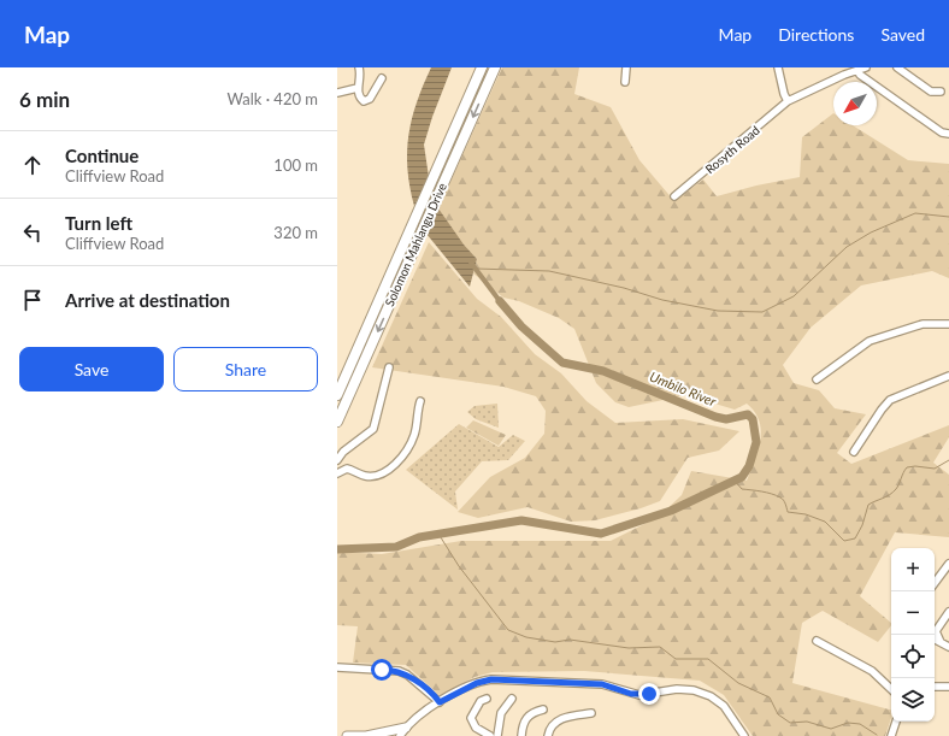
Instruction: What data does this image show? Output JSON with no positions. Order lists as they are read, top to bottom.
{
  "streets": {
    "highway": ["Solomon Mahlangu Drive"],
    "street": ["Rosyth Road"]
  },
  "water": ["Umbilo River"],
  "north": "bottom left",
  "page": {
    "header": "Map",
    "nav": ["Map", "Directions", "Saved"],
    "heading": ["6 min", "Walk · 420 m"],
    "list": [
      ["Continue", "Cliffview Road", "100 m"],
      ["Turn left", "Cliffview Road", "320 m"],
      "Arrive at destination"
    ],
    "buttons": ["Save", "Share"],
    "map_buttons": ["+", "−"]
  }
}
